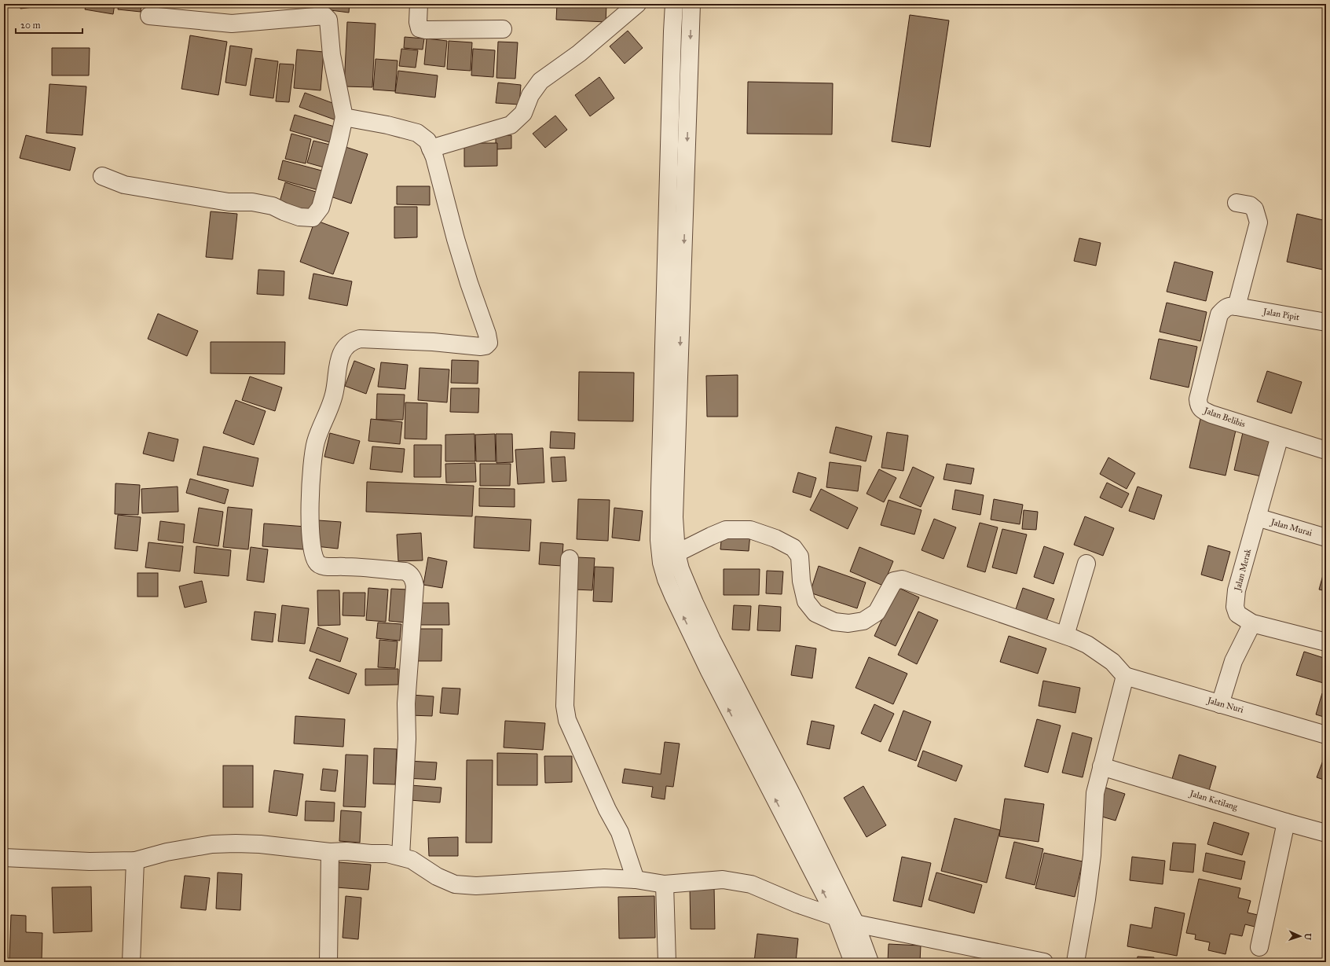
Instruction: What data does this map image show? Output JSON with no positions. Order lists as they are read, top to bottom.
{
  "streets": {
    "street": [
      "Jalan Pipit",
      "Jalan Belibis",
      "Jalan Murai",
      "Jalan Merak",
      "Jalan Nuri",
      "Jalan Ketilang"
    ]
  },
  "crossings": [
    ["Jalan Pipit", "Jalan Belibis"],
    ["Jalan Belibis", "Jalan Merak"],
    ["Jalan Murai", "Jalan Merak"]
  ],
  "scale_bar": "20 m",
  "north": "right"
}
